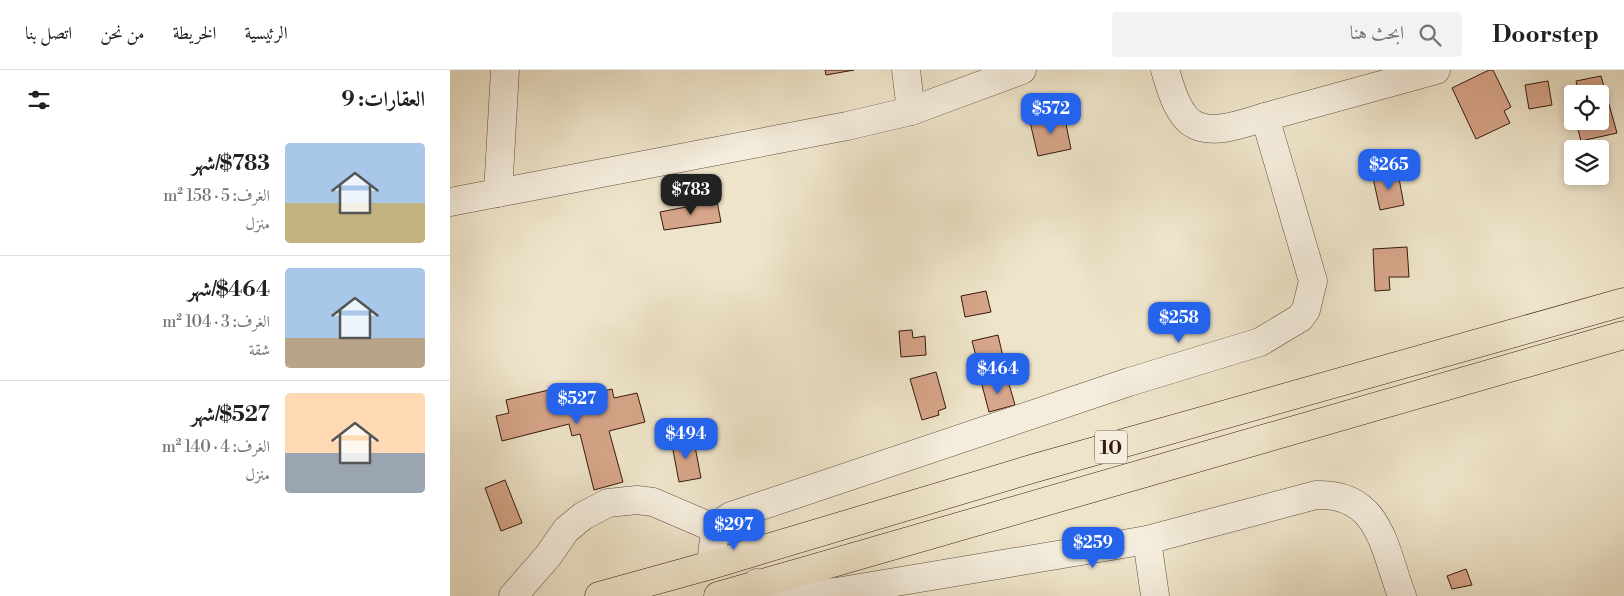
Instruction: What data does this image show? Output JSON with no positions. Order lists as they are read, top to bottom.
{
  "streets": {
    "highway": ["10"]
  },
  "page": {
    "header": "Doorstep",
    "search": "ابحث هنا",
    "nav": [
      "الرئيسية",
      "الخريطة",
      "من نحن",
      "اتصل بنا"
    ],
    "heading": "العقارات: 9",
    "price": [
      "$572",
      "$265",
      "$783",
      "$258",
      "$464",
      "$527",
      "$494",
      "$297",
      "$259"
    ],
    "list": [
      {
        "name": "$783/شهر",
        "note": "الغرف: 5 · 158 m² · منزل"
      },
      {
        "name": "$464/شهر",
        "note": "الغرف: 3 · 104 m² · شقة"
      },
      {
        "name": "$527/شهر",
        "note": "الغرف: 4 · 140 m² · منزل"
      }
    ]
  }
}
